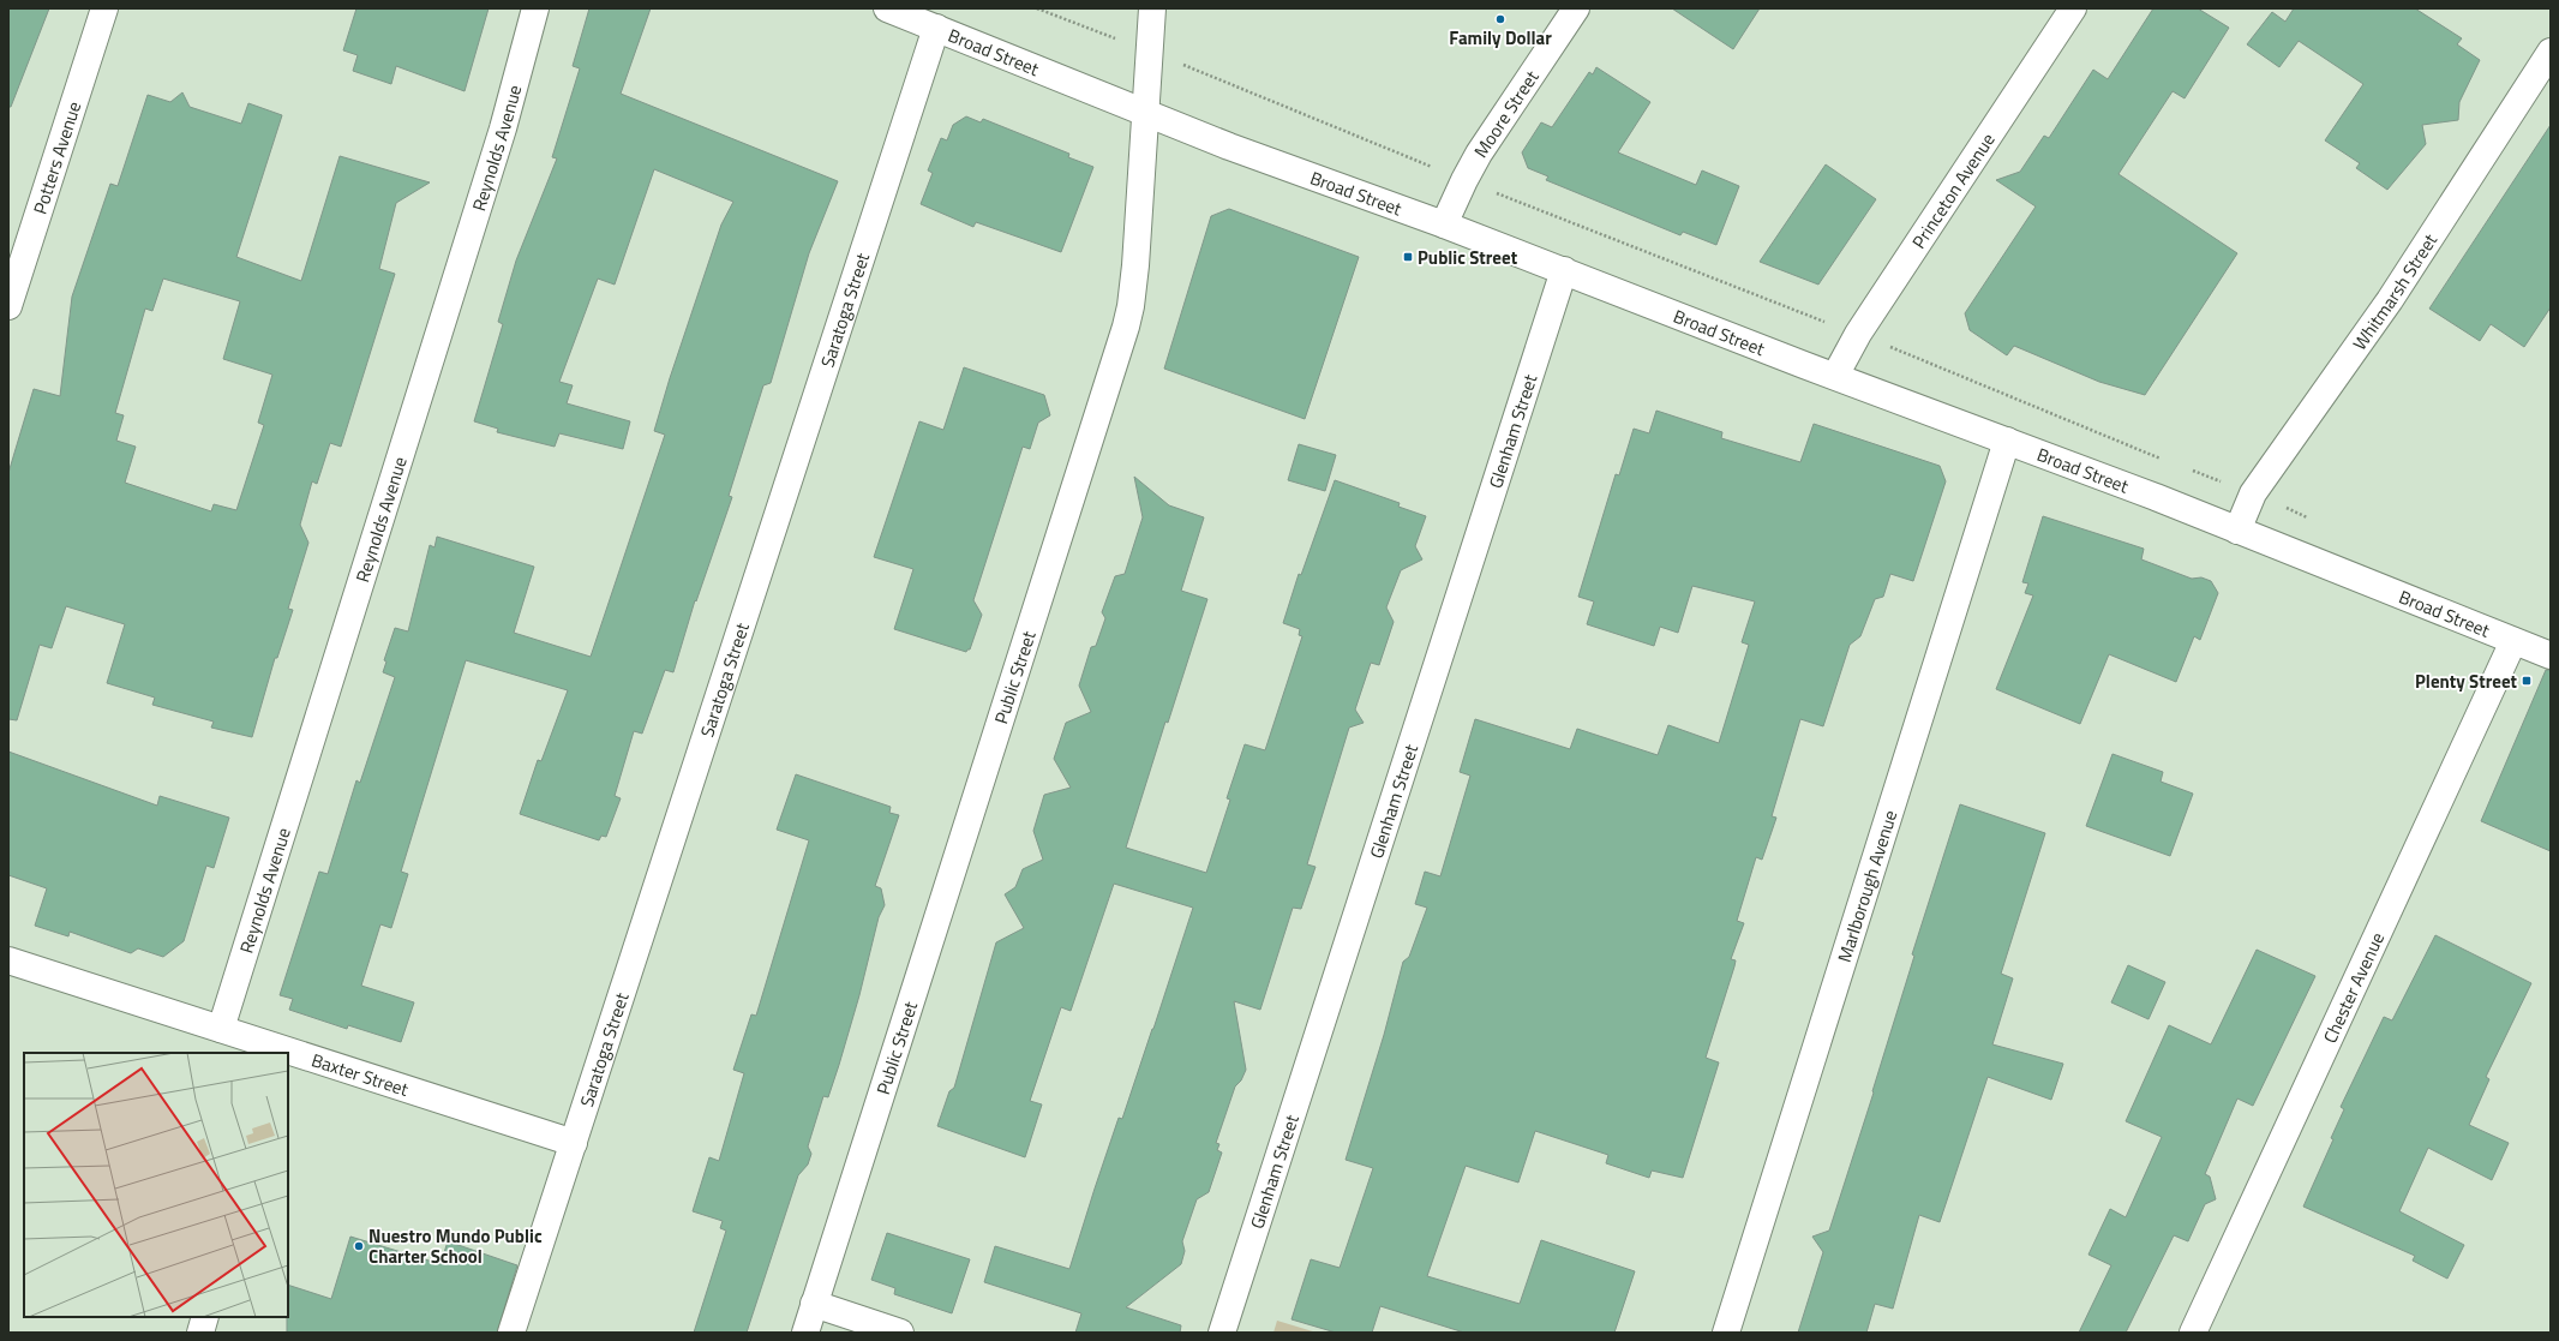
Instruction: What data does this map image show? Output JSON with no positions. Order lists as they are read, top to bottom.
{
  "streets": {
    "street": [
      "Broad Street",
      "Moore Street",
      "Reynolds Avenue",
      "Potters Avenue",
      "Princeton Avenue",
      "Whitmarsh Street",
      "Saratoga Street",
      "Glenham Street",
      "Public Street",
      "Marlborough Avenue",
      "Chester Avenue",
      "Baxter Street"
    ]
  },
  "crossings": [
    ["Broad Street", "Moore Street"],
    ["Broad Street", "Princeton Avenue"],
    ["Broad Street", "Whitmarsh Street"],
    ["Broad Street", "Saratoga Street"],
    ["Broad Street", "Glenham Street"],
    ["Broad Street", "Public Street"],
    ["Broad Street", "Marlborough Avenue"],
    ["Broad Street", "Chester Avenue"],
    ["Reynolds Avenue", "Baxter Street"],
    ["Saratoga Street", "Baxter Street"]
  ],
  "places": {
    "other": ["Family Dollar", "Nuestro Mundo Public Charter School"],
    "transit": ["Public Street", "Plenty Street"]
  }
}
